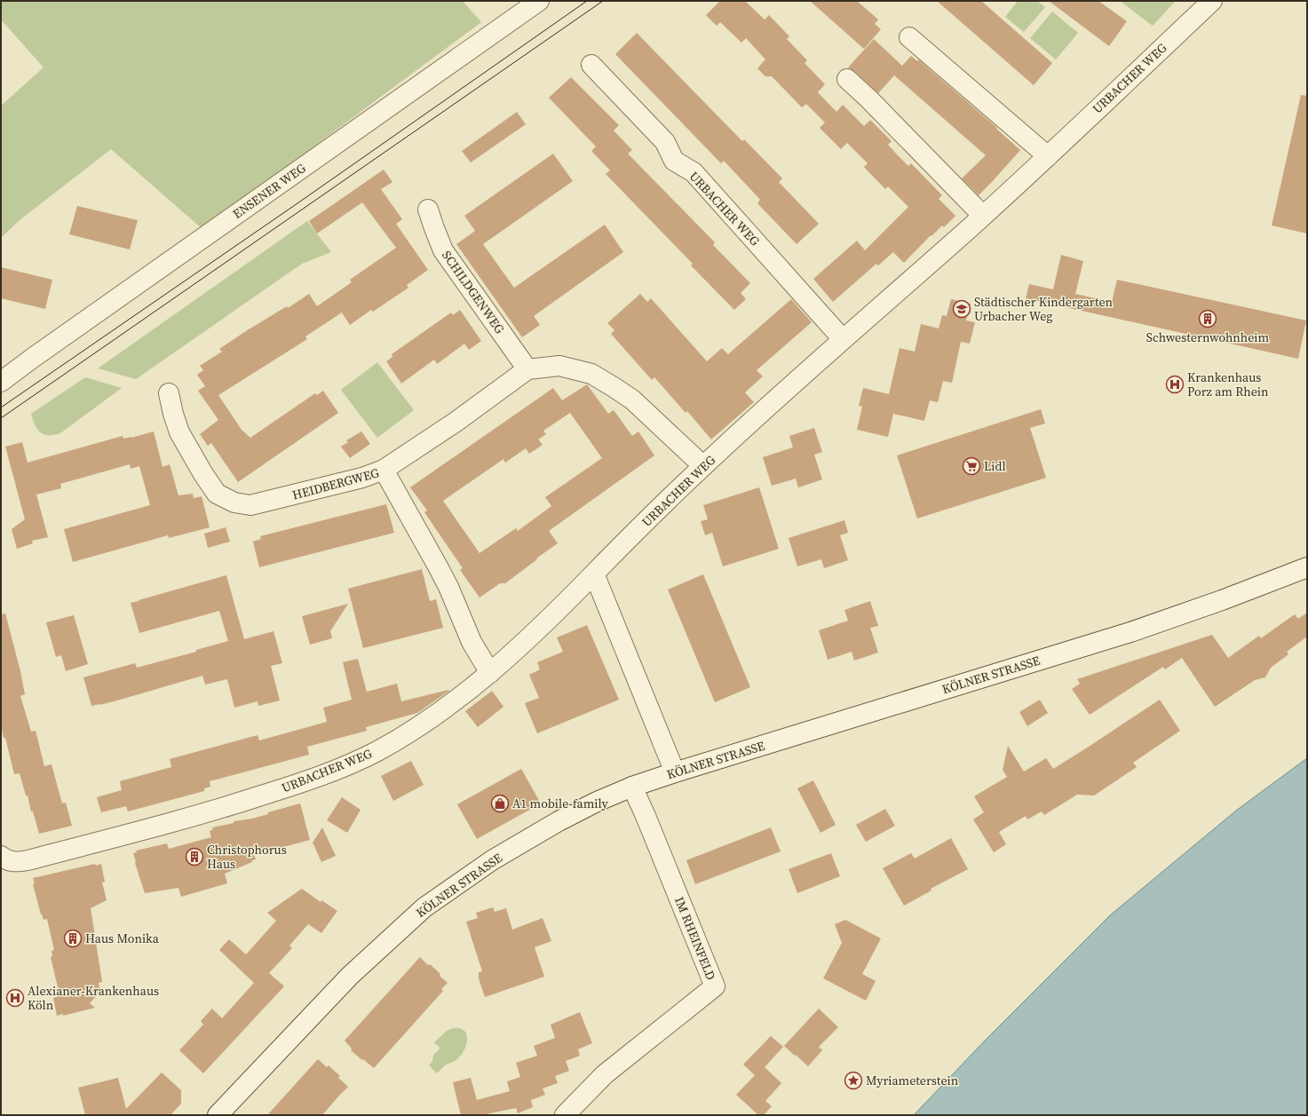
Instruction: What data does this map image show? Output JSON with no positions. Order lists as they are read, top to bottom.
{
  "streets": {
    "street": [
      "URBACHER WEG",
      "ENSENER WEG",
      "SCHILDGENWEG",
      "HEIDBERGWEG",
      "KÖLNER STRASSE",
      "IM RHEINFELD"
    ]
  },
  "crossings": [
    ["URBACHER WEG", "HEIDBERGWEG"],
    ["KÖLNER STRASSE", "IM RHEINFELD"]
  ],
  "places": {
    "school or university": ["Städtischer Kindergarten Urbacher Weg"],
    "building": ["Schwesternwohnheim", "Christophorus Haus", "Haus Monika"],
    "hospital": ["Krankenhaus Porz am Rhein", "Alexianer-Krankenhaus Köln"],
    "supermarket": ["Lidl"],
    "shop": ["A1 mobile-family"],
    "place": ["Myriameterstein"]
  }
}
